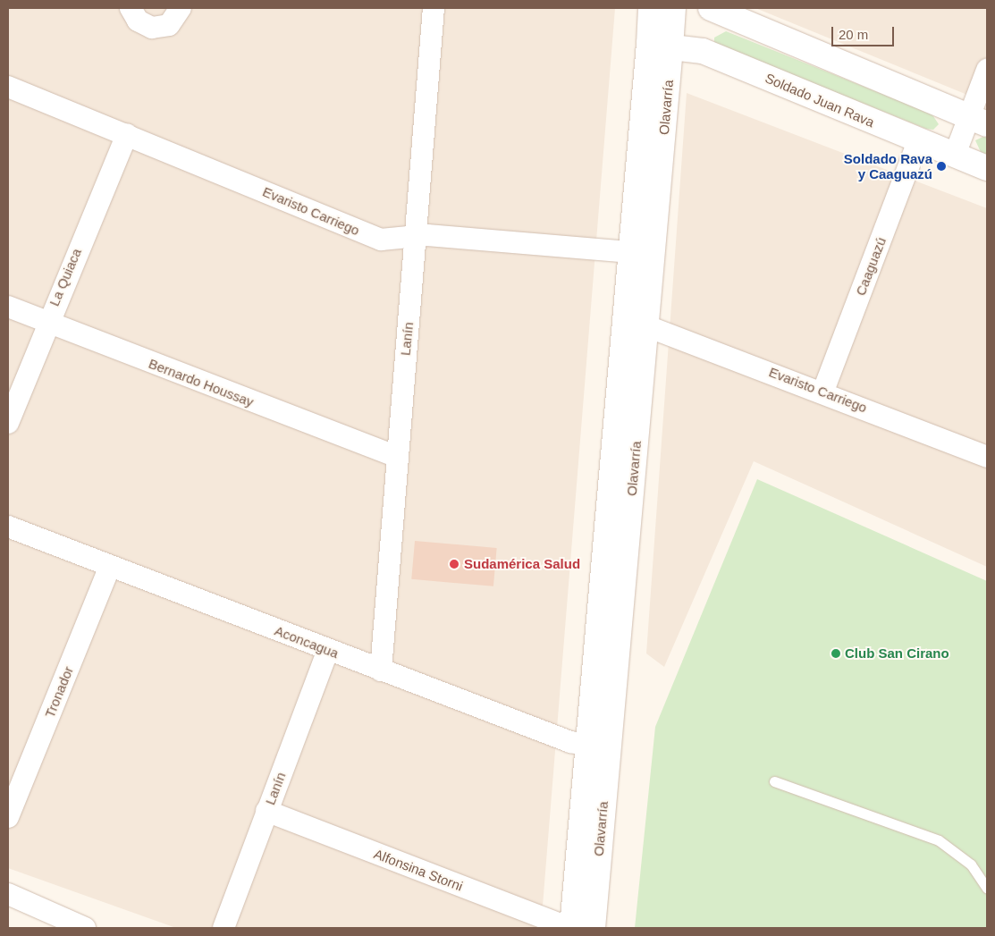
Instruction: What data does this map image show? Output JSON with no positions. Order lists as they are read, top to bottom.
{
  "streets": {
    "street": [
      "Soldado Juan Rava",
      "Olavarría",
      "Evaristo Carriego",
      "Caaguazú",
      "La Quiaca",
      "Lanín",
      "Bernardo Houssay",
      "Aconcagua",
      "Tronador",
      "Alfonsina Storni"
    ]
  },
  "crossings": [
    ["Soldado Juan Rava", "Olavarría"],
    ["Soldado Juan Rava", "Caaguazú"],
    ["Olavarría", "Evaristo Carriego"],
    ["Olavarría", "Aconcagua"],
    ["Olavarría", "Alfonsina Storni"],
    ["Evaristo Carriego", "Caaguazú"],
    ["Evaristo Carriego", "La Quiaca"],
    ["Evaristo Carriego", "Lanín"],
    ["La Quiaca", "Bernardo Houssay"],
    ["Lanín", "Bernardo Houssay"],
    ["Lanín", "Aconcagua"],
    ["Lanín", "Alfonsina Storni"],
    ["Aconcagua", "Tronador"]
  ],
  "places": ["Soldado Rava y Caaguazú", "Sudamérica Salud", "Club San Cirano"],
  "scale_bar": "20 m"
}
